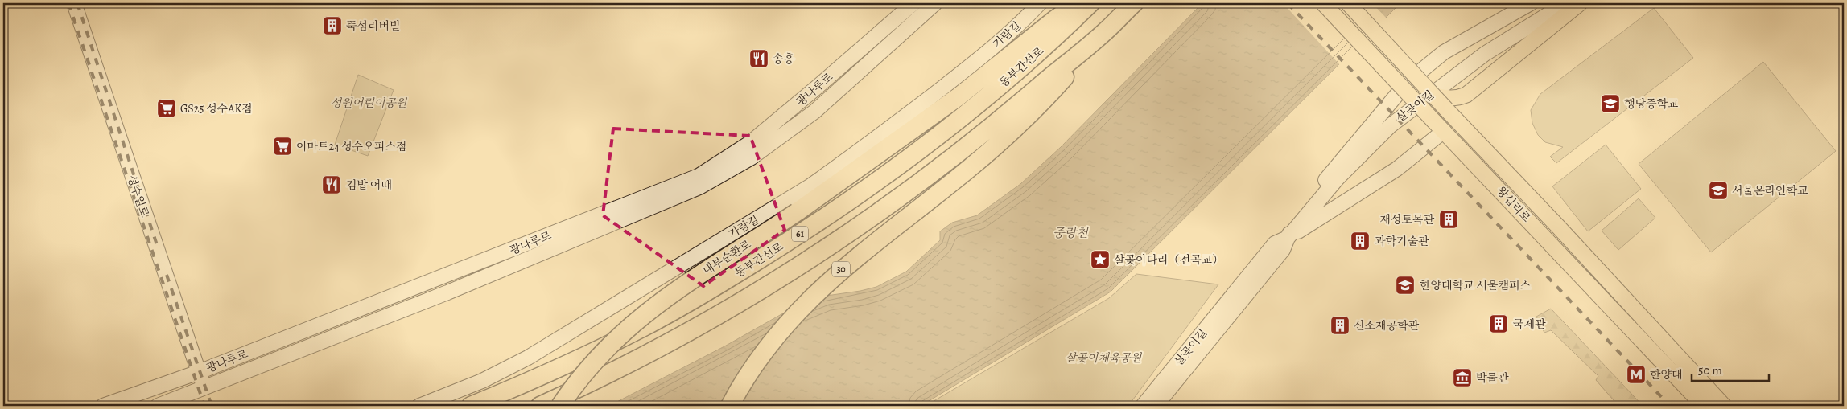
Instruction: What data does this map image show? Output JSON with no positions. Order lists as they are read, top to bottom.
{
  "streets": {
    "highway": [
      "동부간선로",
      "61",
      "내부순환로",
      "30"
    ],
    "main road": [
      "가람길",
      "광나루로",
      "살곶이길",
      "성수일로",
      "왕십리로"
    ]
  },
  "crossings": [
    ["광나루로", "성수일로"],
    ["61", "30"]
  ],
  "water": ["중랑천"],
  "parks": ["성원어린이공원", "살곶이체육공원"],
  "places": {
    "building": [
      "뚝섬리버빌",
      "재성토목관",
      "과학기술관",
      "국제관",
      "신소재공학관"
    ],
    "restaurant": ["송흥", "김밥 어때"],
    "school or university": ["행당중학교", "서울온라인학교", "한양대학교 서울캠퍼스"],
    "supermarket": ["GS25 성수AK점", "이마트24 성수오피스점"],
    "place": ["살곶이다리（전곡교）"],
    "metro station": ["한양대"],
    "museum": ["박물관"]
  },
  "scale_bar": "50 m"
}
